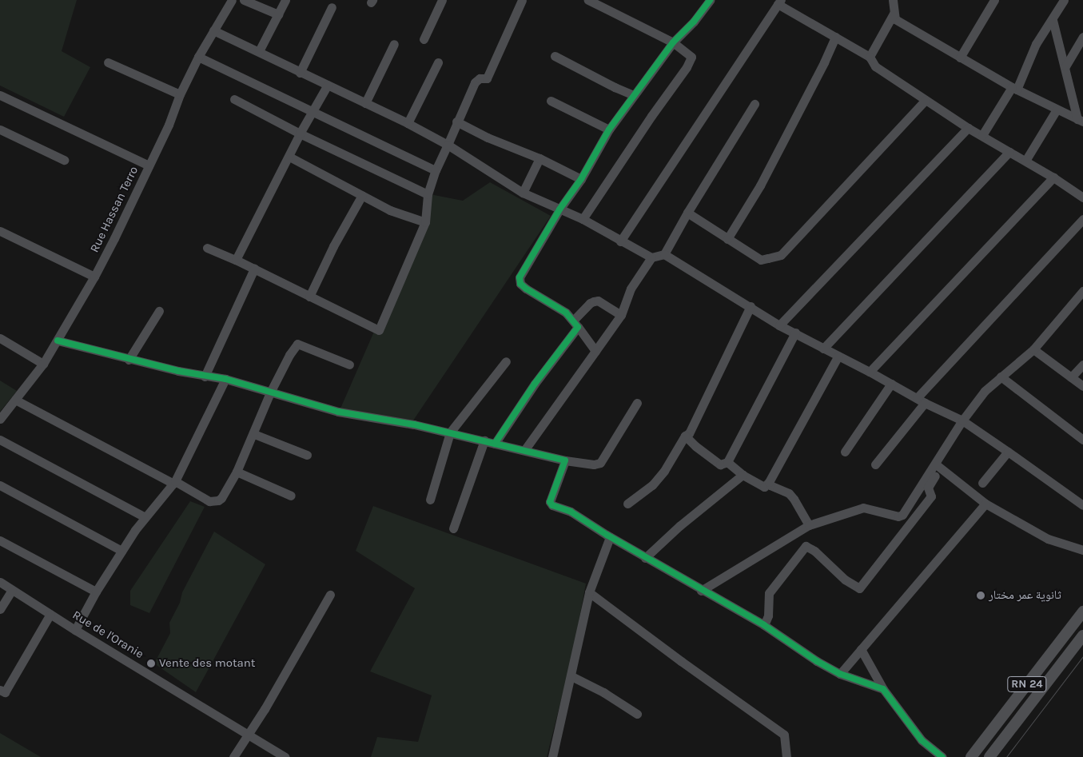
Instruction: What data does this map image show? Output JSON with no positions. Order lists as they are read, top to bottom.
{
  "streets": {
    "main road": ["RN 24"],
    "street": ["Rue Hassan Terro", "Rue de l'Oranie"]
  },
  "places": ["ثانوية عمر مختار", "Vente des motant"]
}
